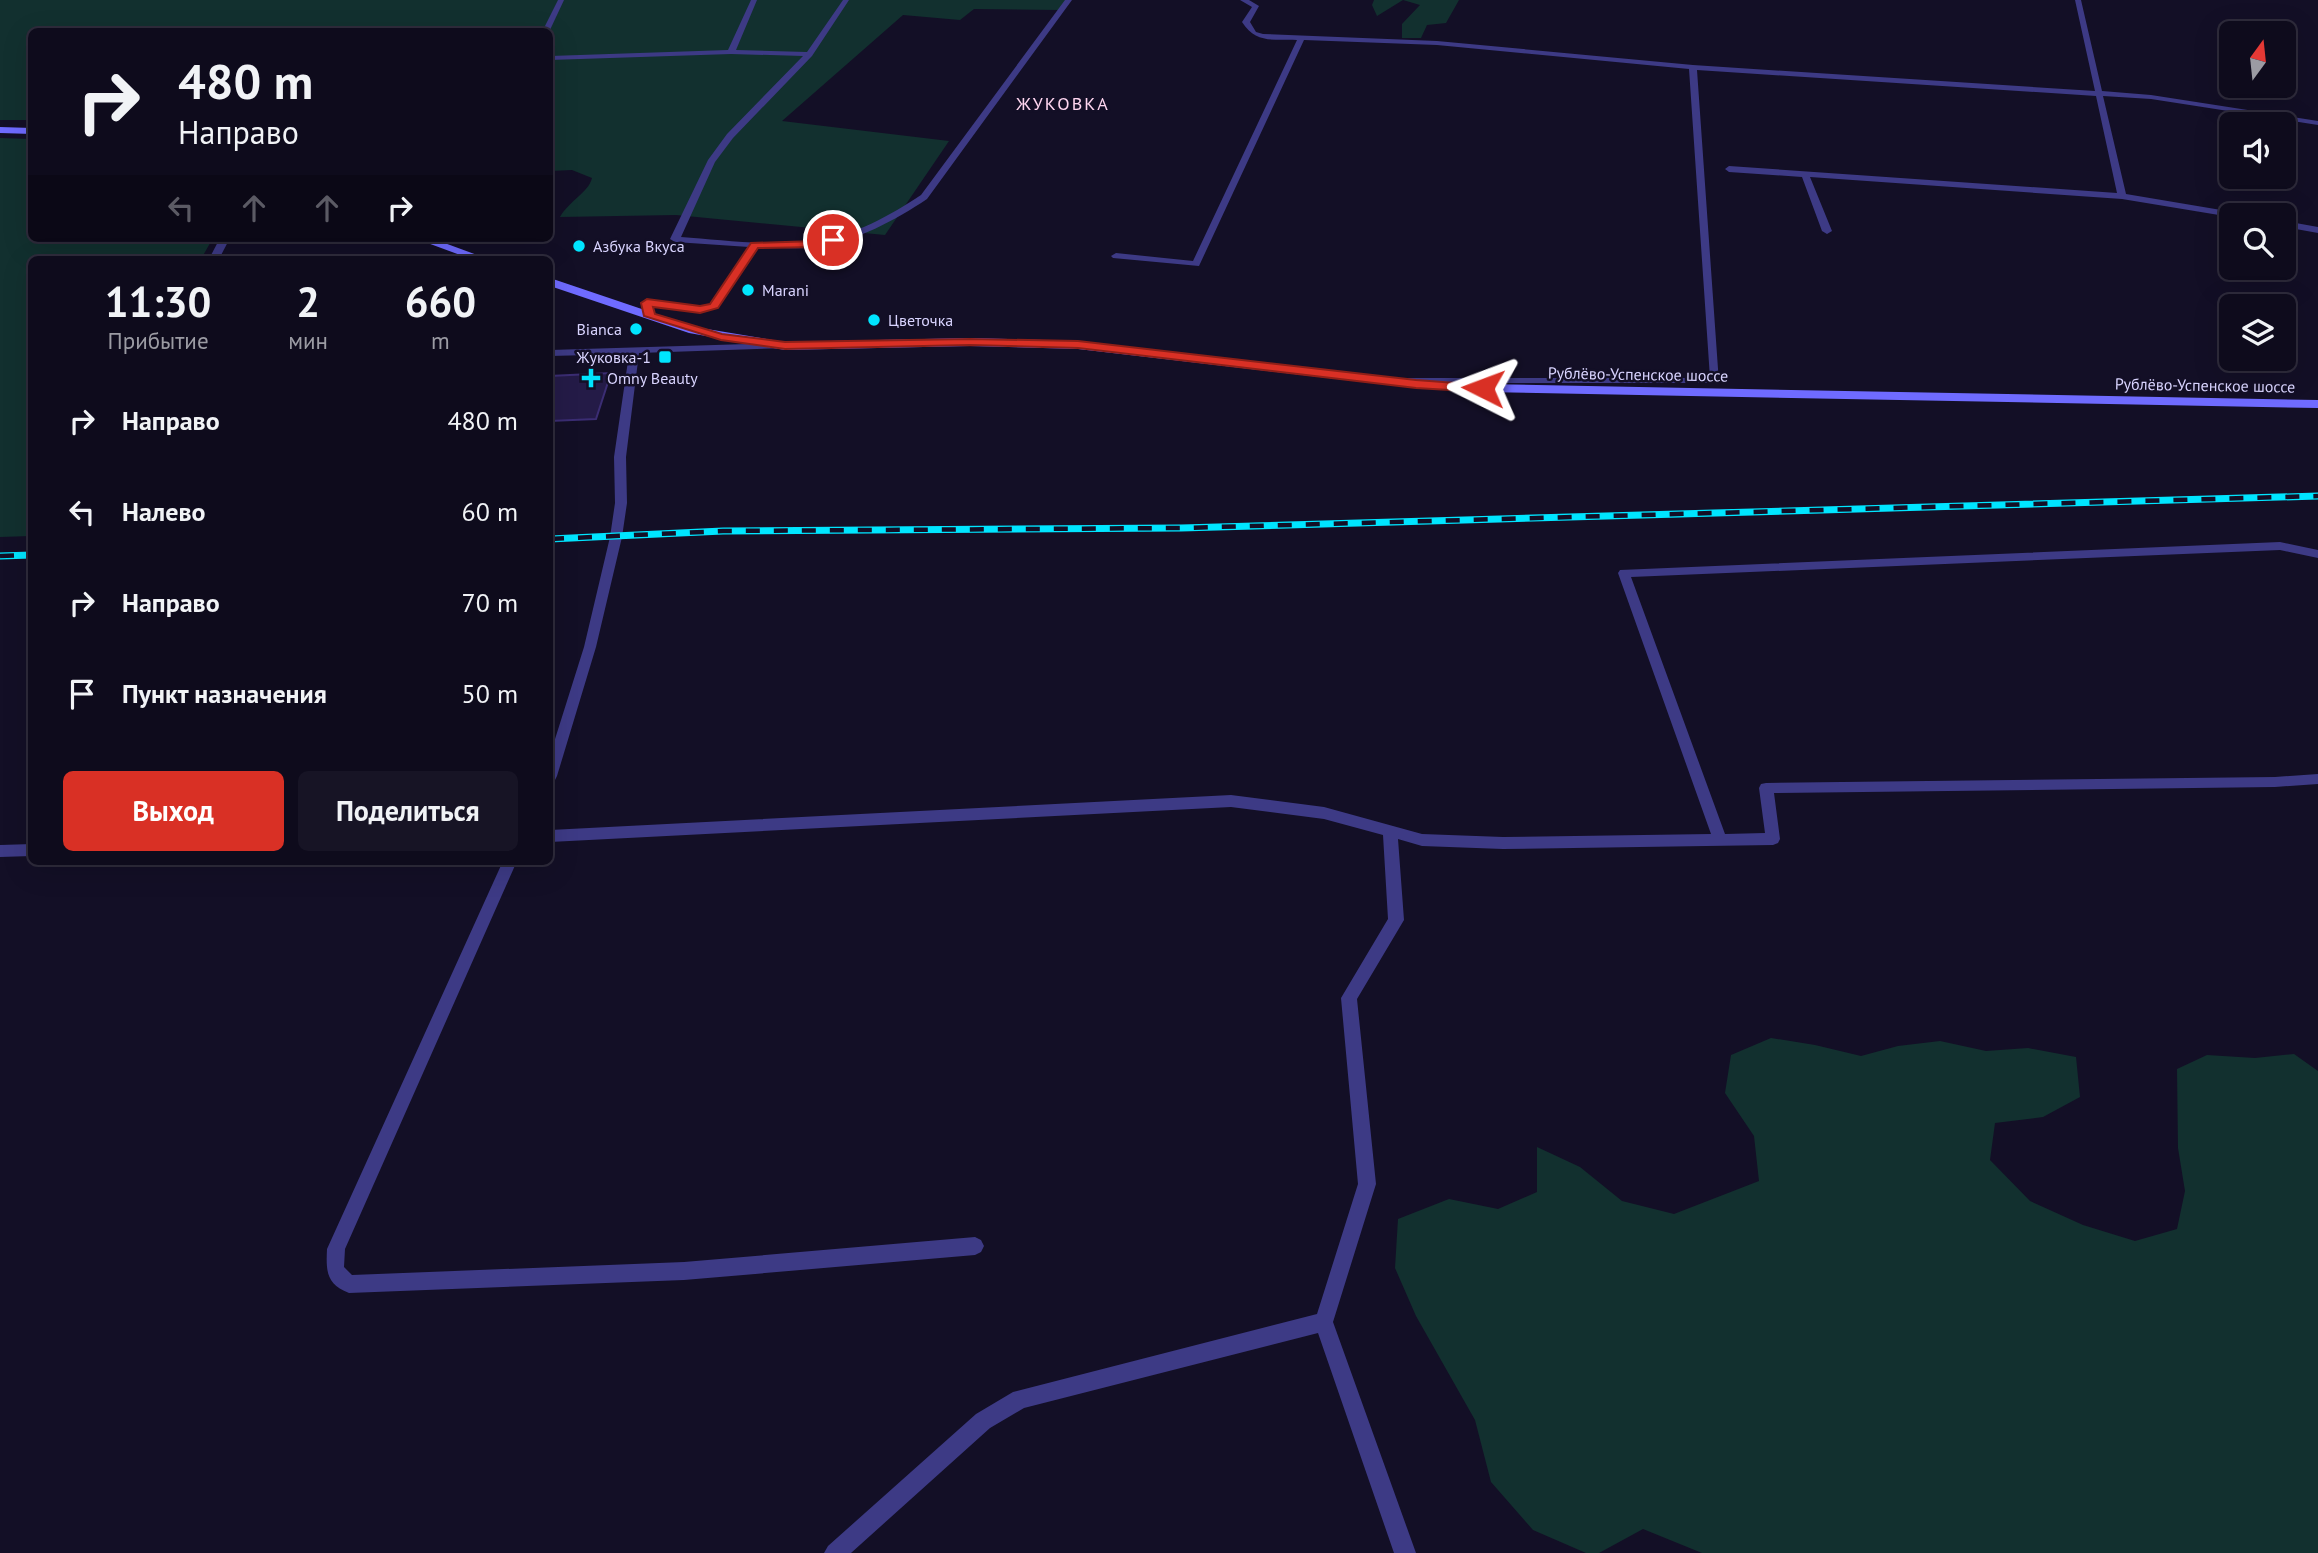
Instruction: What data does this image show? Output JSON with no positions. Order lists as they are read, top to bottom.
{
  "streets": {
    "main road": ["Рублёво-Успенское шоссе"]
  },
  "districts": ["ЖУКОВКА"],
  "places": {
    "other": [
      "Азбука Вкуса",
      "Marani",
      "Цветочка",
      "Bianca"
    ],
    "transit": ["Жуковка-1"],
    "health": ["Omny Beauty"]
  },
  "north": "top",
  "page": {
    "turn": ["480 m", "Направо"],
    "eta": [
      "11:30",
      "Прибытие",
      "2",
      "мин",
      "660",
      "m"
    ],
    "list": [
      {
        "name": "Направо",
        "value": "480 m"
      },
      {
        "name": "Налево",
        "value": "60 m"
      },
      {
        "name": "Направо",
        "value": "70 m"
      },
      {
        "name": "Пункт назначения",
        "value": "50 m"
      }
    ],
    "buttons": ["Выход", "Поделиться"]
  }
}
